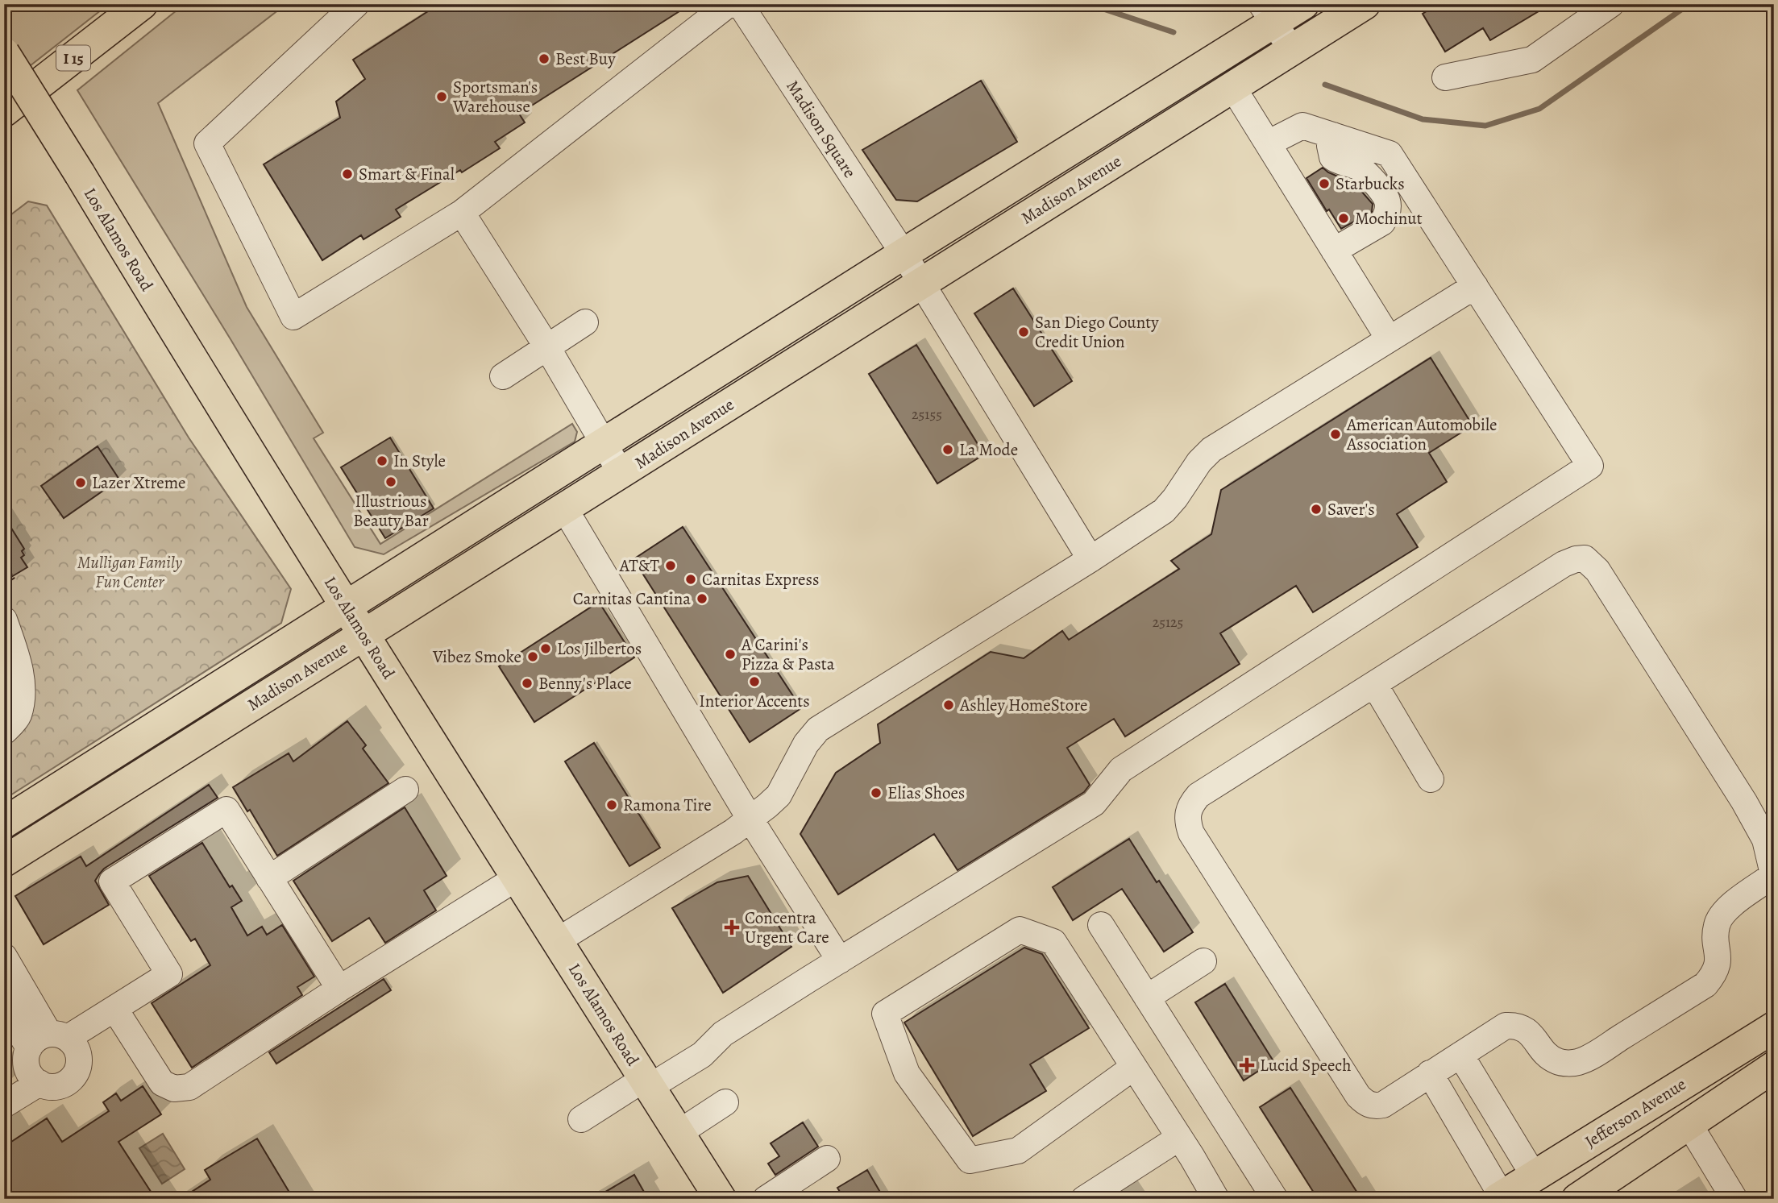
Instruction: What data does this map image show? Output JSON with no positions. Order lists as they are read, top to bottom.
{
  "streets": {
    "main road": [
      "I 15",
      "Madison Avenue",
      "Los Alamos Road",
      "Jefferson Avenue"
    ],
    "street": ["Madison Square"]
  },
  "crossings": [
    ["Madison Square", "Madison Avenue"],
    ["Madison Avenue", "Los Alamos Road"]
  ],
  "parks": ["Mulligan Family Fun Center"],
  "places": {
    "other": [
      "Best Buy",
      "Sportsman's Warehouse",
      "Smart & Final",
      "Starbucks",
      "Mochinut",
      "San Diego County Credit Union",
      "American Automobile Association",
      "La Mode",
      "In Style",
      "Illustrious Beauty Bar",
      "Lazer Xtreme",
      "Saver's",
      "AT&T",
      "Carnitas Express",
      "Carnitas Cantina",
      "Los Jilbertos",
      "A Carini's Pizza & Pasta",
      "Vibez Smoke",
      "Interior Accents",
      "Benny's Place",
      "Ashley HomeStore",
      "Elias Shoes",
      "Ramona Tire"
    ],
    "health": ["Concentra Urgent Care", "Lucid Speech"]
  },
  "house_numbers": ["25155", "25125"]
}
